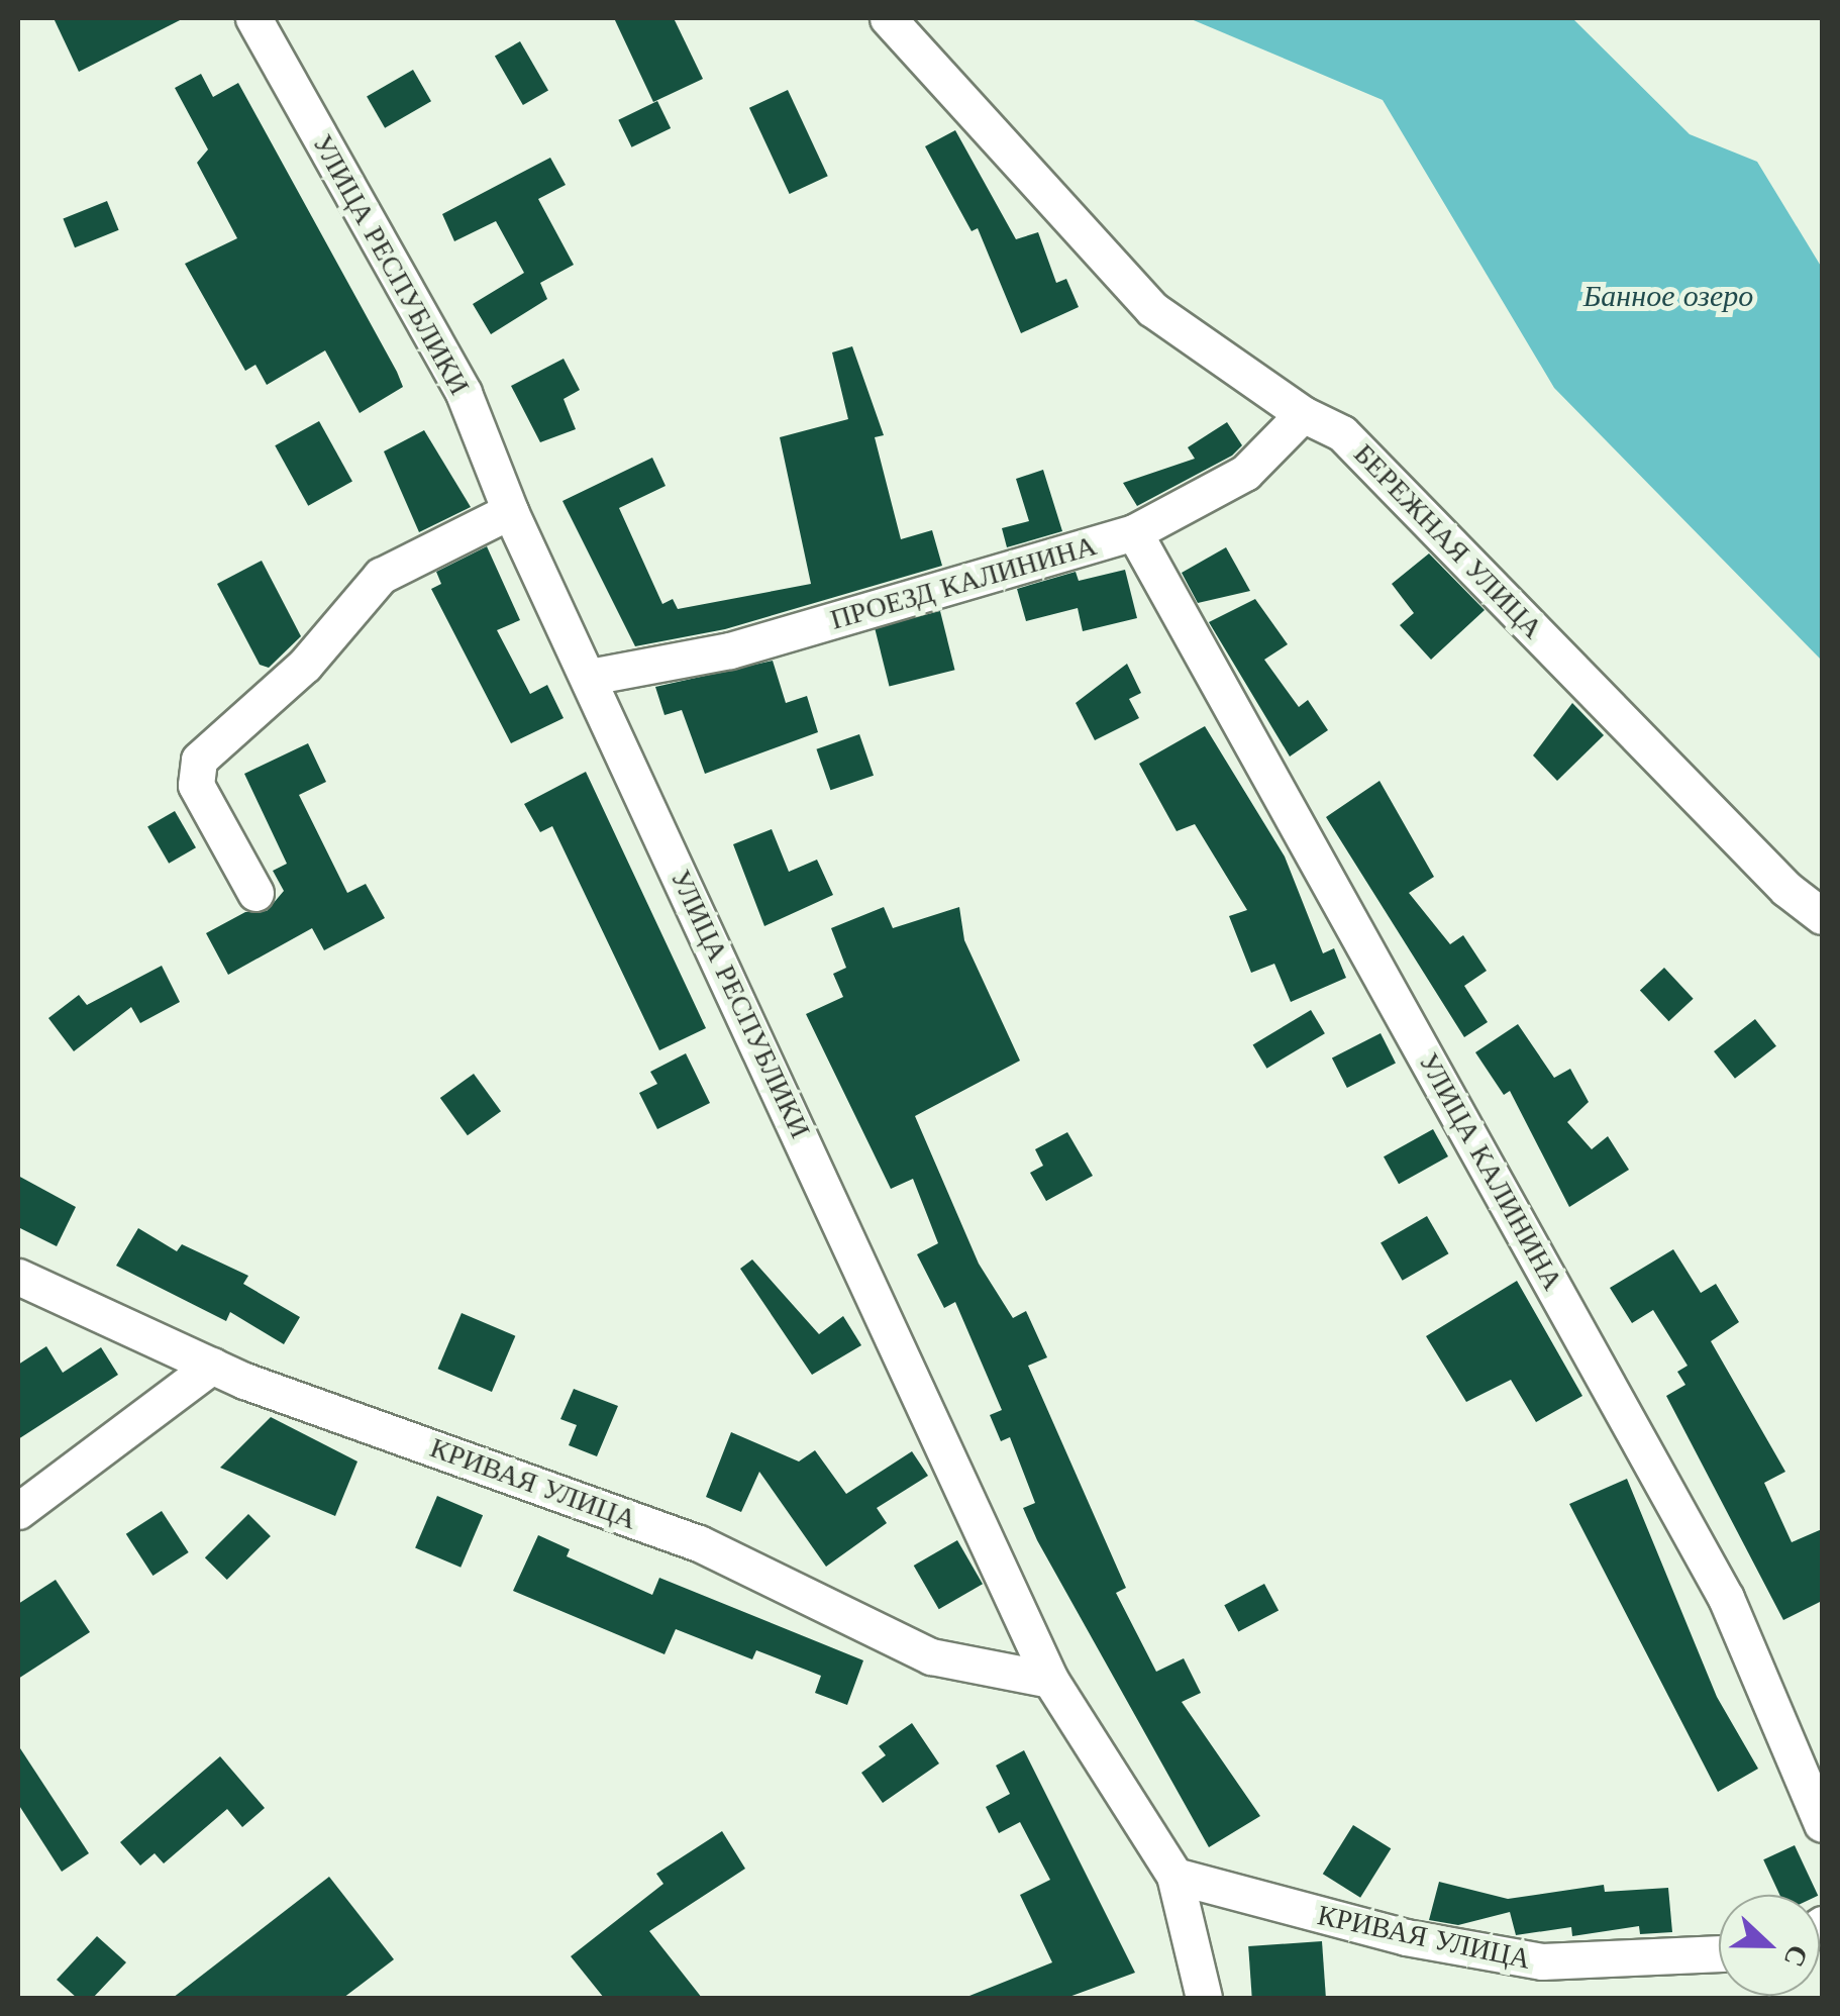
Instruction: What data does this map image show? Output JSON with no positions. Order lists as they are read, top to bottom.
{
  "streets": {
    "street": [
      "УЛИЦА РЕСПУБЛИКИ",
      "БЕРЕЖНАЯ УЛИЦА",
      "ПРОЕЗД КАЛИНИНА",
      "УЛИЦА КАЛИНИНА",
      "КРИВАЯ УЛИЦА"
    ]
  },
  "crossings": [
    ["УЛИЦА РЕСПУБЛИКИ", "ПРОЕЗД КАЛИНИНА"],
    ["УЛИЦА РЕСПУБЛИКИ", "КРИВАЯ УЛИЦА"],
    ["БЕРЕЖНАЯ УЛИЦА", "ПРОЕЗД КАЛИНИНА"],
    ["ПРОЕЗД КАЛИНИНА", "УЛИЦА КАЛИНИНА"]
  ],
  "water": ["Банное озеро"],
  "north": "right"
}
